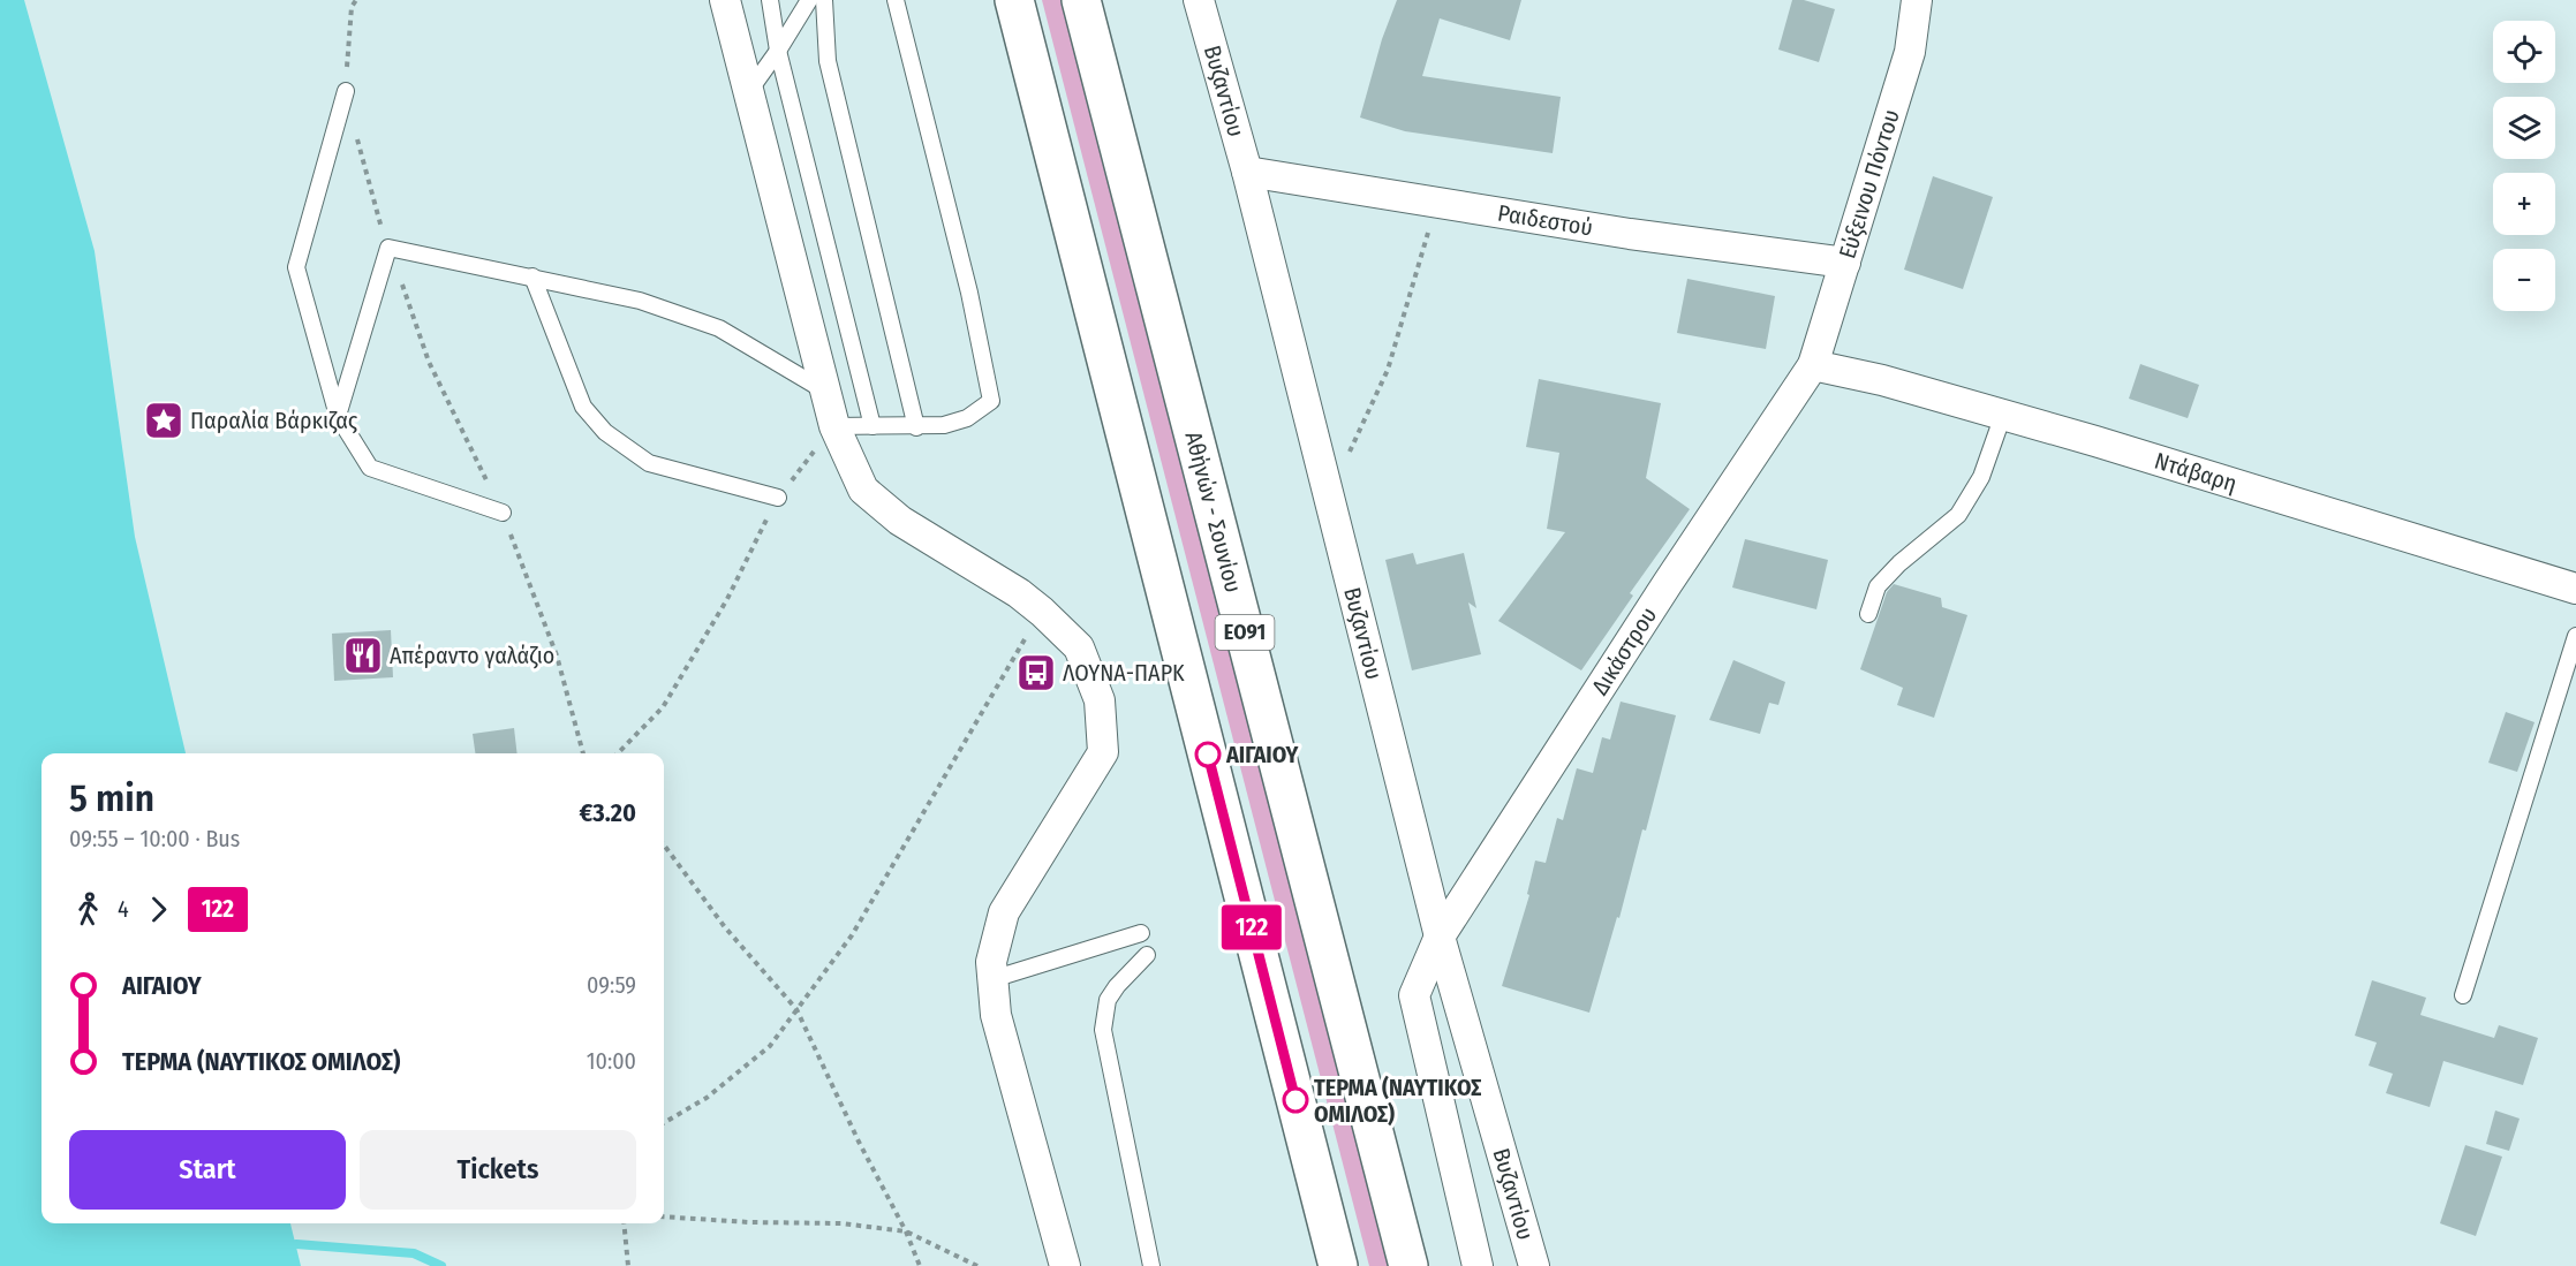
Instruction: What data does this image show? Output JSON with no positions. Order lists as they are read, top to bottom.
{
  "streets": {
    "main road": ["Αθήνών - Σουνίου", "ΕΟ91"],
    "street": [
      "Βυζαντίου",
      "Εύξεινου Πόντου",
      "Ραιδεστού",
      "Ντάβαρη",
      "Δικάστρου"
    ]
  },
  "crossings": [
    ["Βυζαντίου", "Ραιδεστού"],
    ["Βυζαντίου", "Δικάστρου"],
    ["Εύξεινου Πόντου", "Ραιδεστού"],
    ["Εύξεινου Πόντου", "Ντάβαρη"],
    ["Εύξεινου Πόντου", "Δικάστρου"],
    ["Ντάβαρη", "Δικάστρου"]
  ],
  "places": {
    "place": ["Παραλία Βάρκιζας"],
    "restaurant": ["Απέραντο γαλάζιο"],
    "bus stop": ["ΛΟΥΝΑ-ΠΑΡΚ"],
    "other": ["ΑΙΓΑΙΟΥ", "ΤΕΡΜΑ (ΝΑΥΤΙΚΟΣ ΟΜΙΛΟΣ)"]
  },
  "lines": ["bus line 122"],
  "page": {
    "on_map": "122",
    "map_buttons": ["+", "−"],
    "heading": ["5 min", "09:55 – 10:00 · Bus", "€3.20"],
    "legs": ["4", "122"],
    "list": [
      {
        "name": "ΑΙΓΑΙΟΥ",
        "value": "09:59"
      },
      {
        "name": "ΤΕΡΜΑ (ΝΑΥΤΙΚΟΣ ΟΜΙΛΟΣ)",
        "value": "10:00"
      }
    ],
    "buttons": ["Start", "Tickets"]
  }
}
